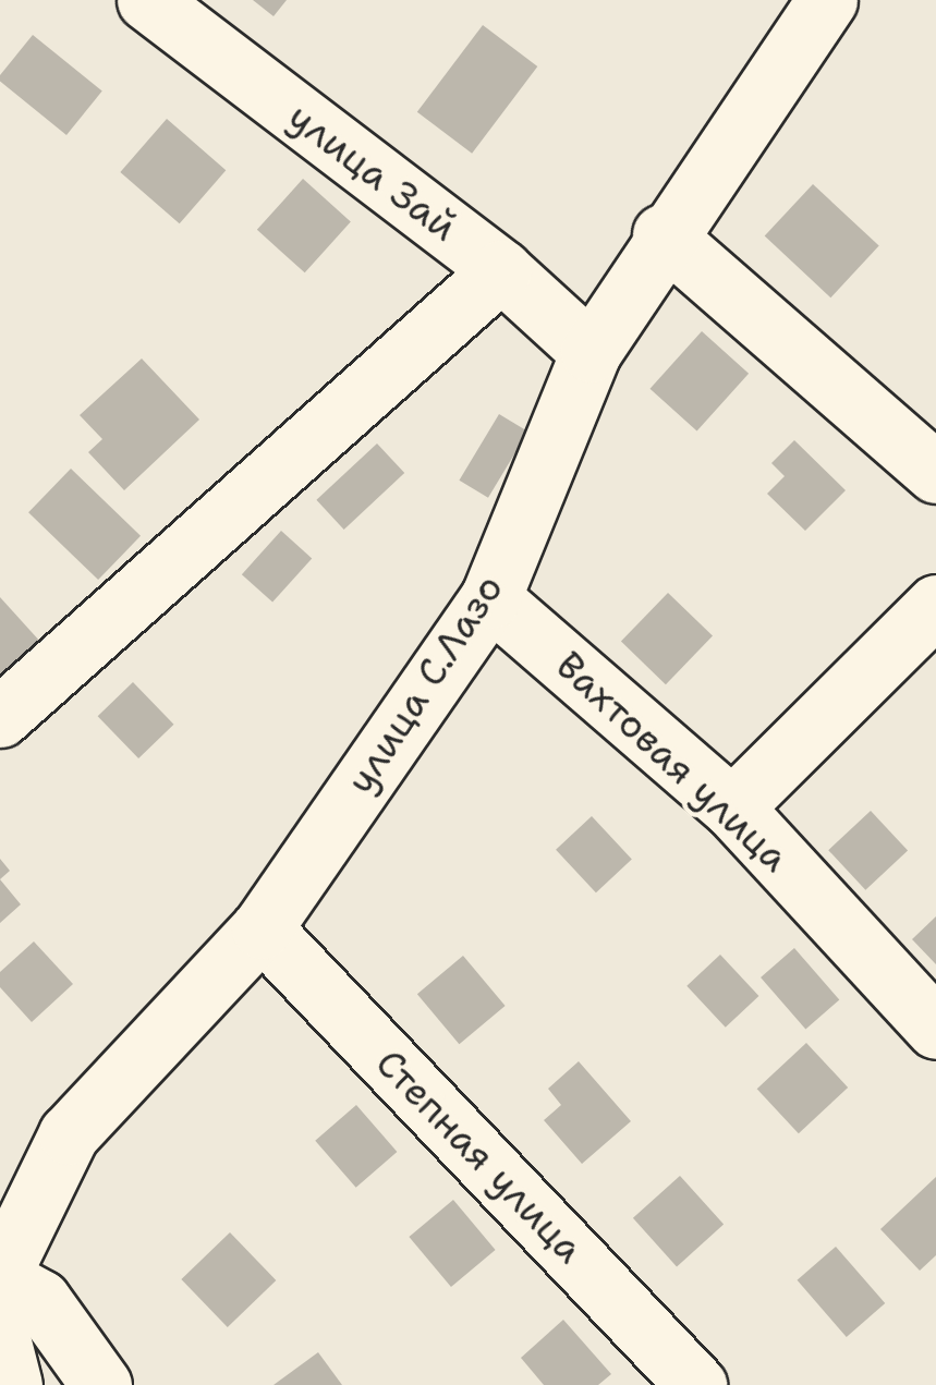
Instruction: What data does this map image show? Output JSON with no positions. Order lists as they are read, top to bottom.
{
  "streets": {
    "street": [
      "улица Зай",
      "улица С.Лазо",
      "Вахтовая улица",
      "Степная улица"
    ]
  },
  "crossings": [
    ["улица Зай", "улица С.Лазо"],
    ["улица С.Лазо", "Вахтовая улица"],
    ["улица С.Лазо", "Степная улица"]
  ]
}
